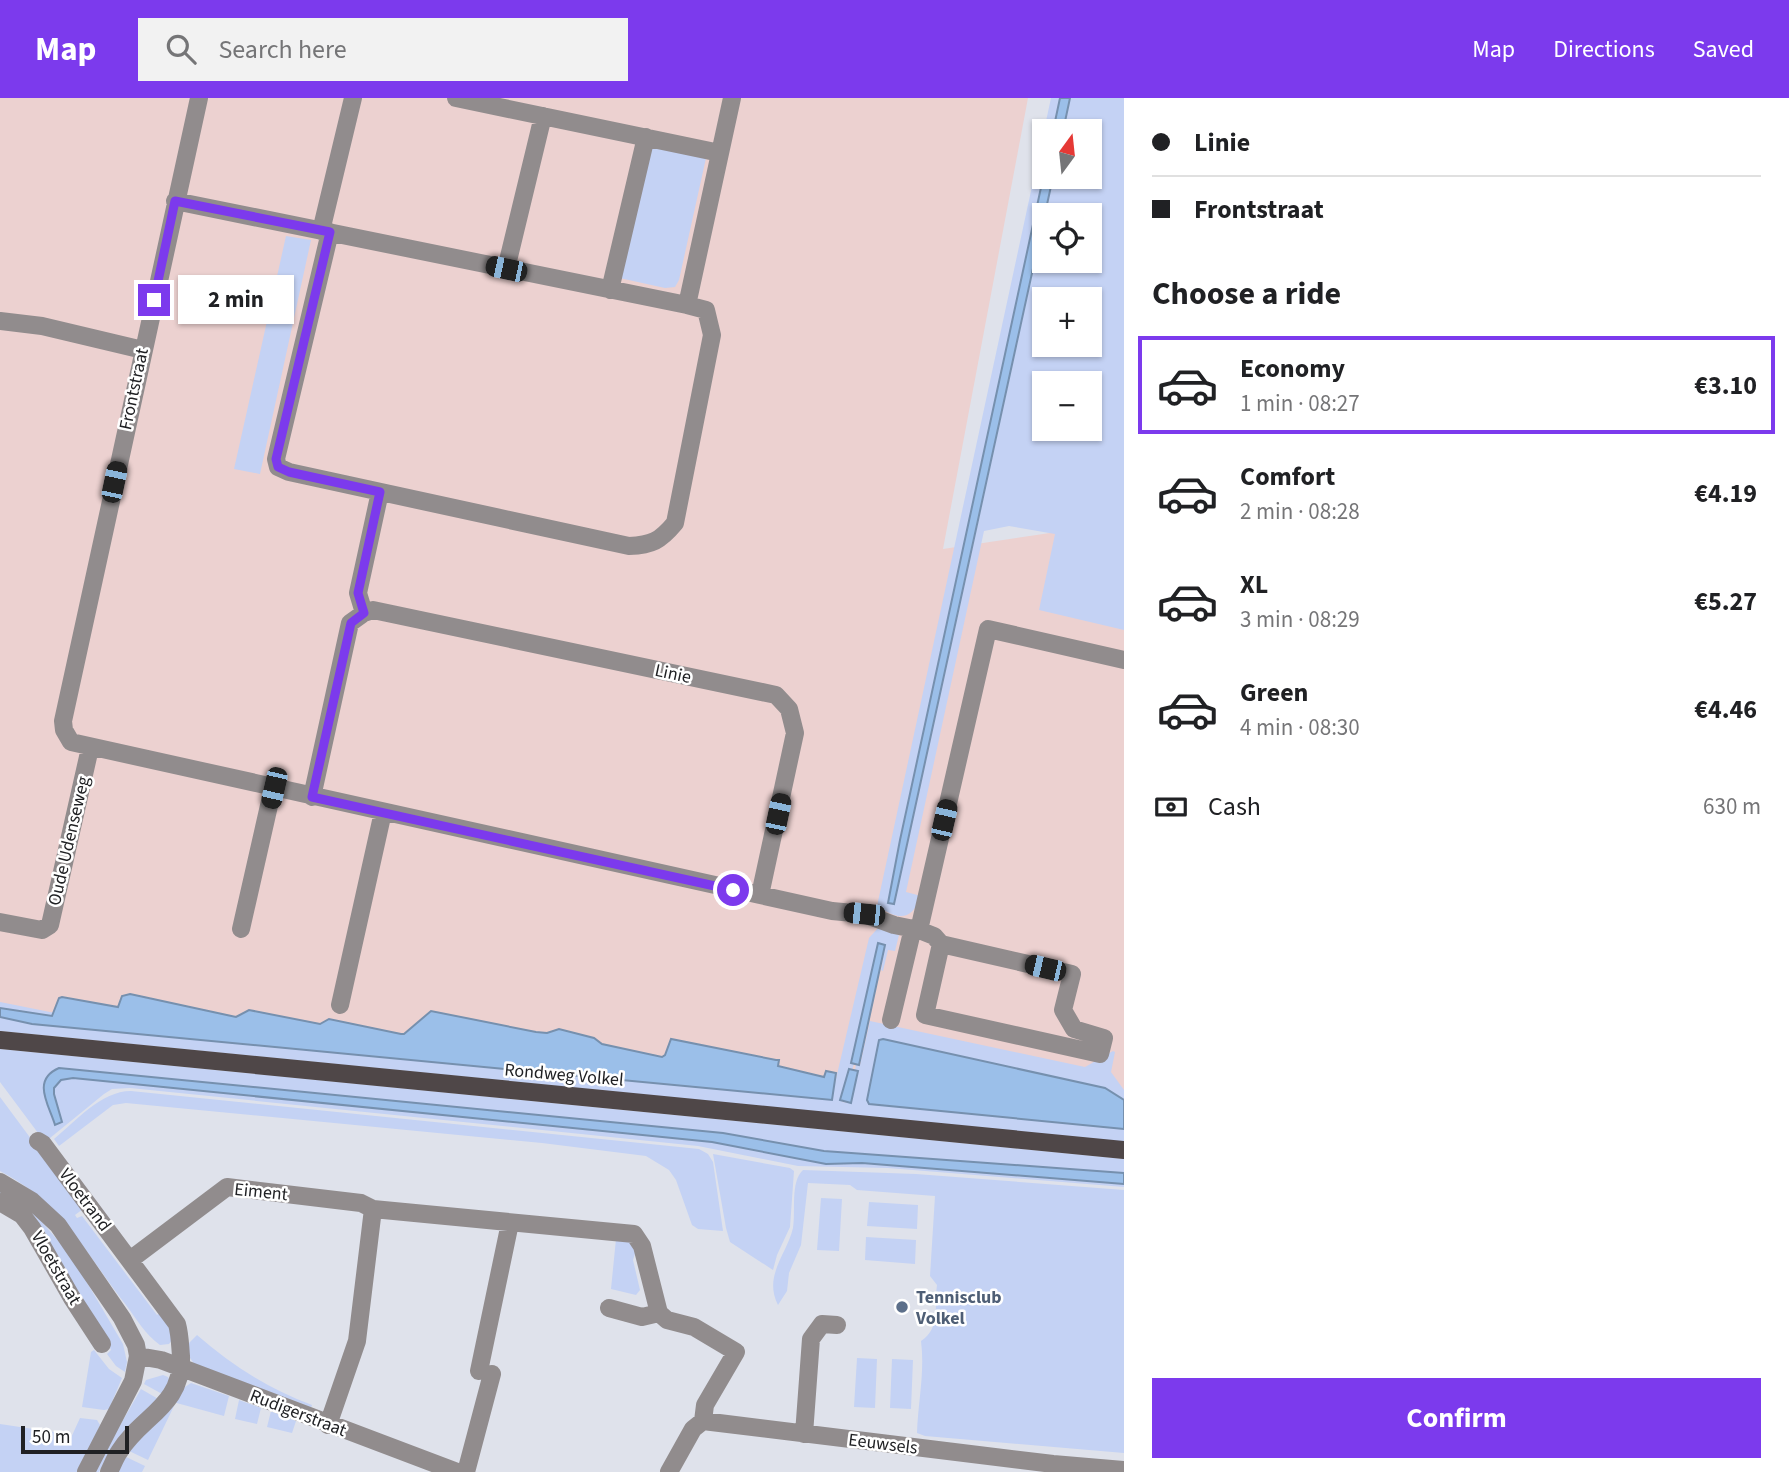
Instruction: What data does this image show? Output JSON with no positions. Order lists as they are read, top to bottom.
{
  "streets": {
    "main road": ["Rondweg Volkel"],
    "street": [
      "Frontstraat",
      "Linie",
      "Oude Udenseweg",
      "Eiment",
      "Vloetrand",
      "Vloetstraat",
      "Rudigerstraat",
      "Eeuwsels"
    ]
  },
  "crossings": [
    ["Frontstraat", "Oude Udenseweg"],
    ["Eiment", "Vloetrand"],
    ["Vloetrand", "Rudigerstraat"]
  ],
  "places": ["Tennisclub Volkel"],
  "scale_bar": "50 m",
  "north": "top",
  "page": {
    "header": "Map",
    "search": "Search here",
    "nav": ["Map", "Directions", "Saved"],
    "banner": ["Linie", "Frontstraat"],
    "map_buttons": ["+", "−"],
    "heading": "Choose a ride",
    "bubble": "2 min",
    "list": [
      {
        "name": "Economy",
        "note": "1 min · 08:27",
        "value": "€3.10"
      },
      {
        "name": "Comfort",
        "note": "2 min · 08:28",
        "value": "€4.19"
      },
      {
        "name": "XL",
        "note": "3 min · 08:29",
        "value": "€5.27"
      },
      {
        "name": "Green",
        "note": "4 min · 08:30",
        "value": "€4.46"
      }
    ],
    "pay": ["Cash", "630 m"],
    "buttons": "Confirm",
    "scale": "50 m"
  }
}
